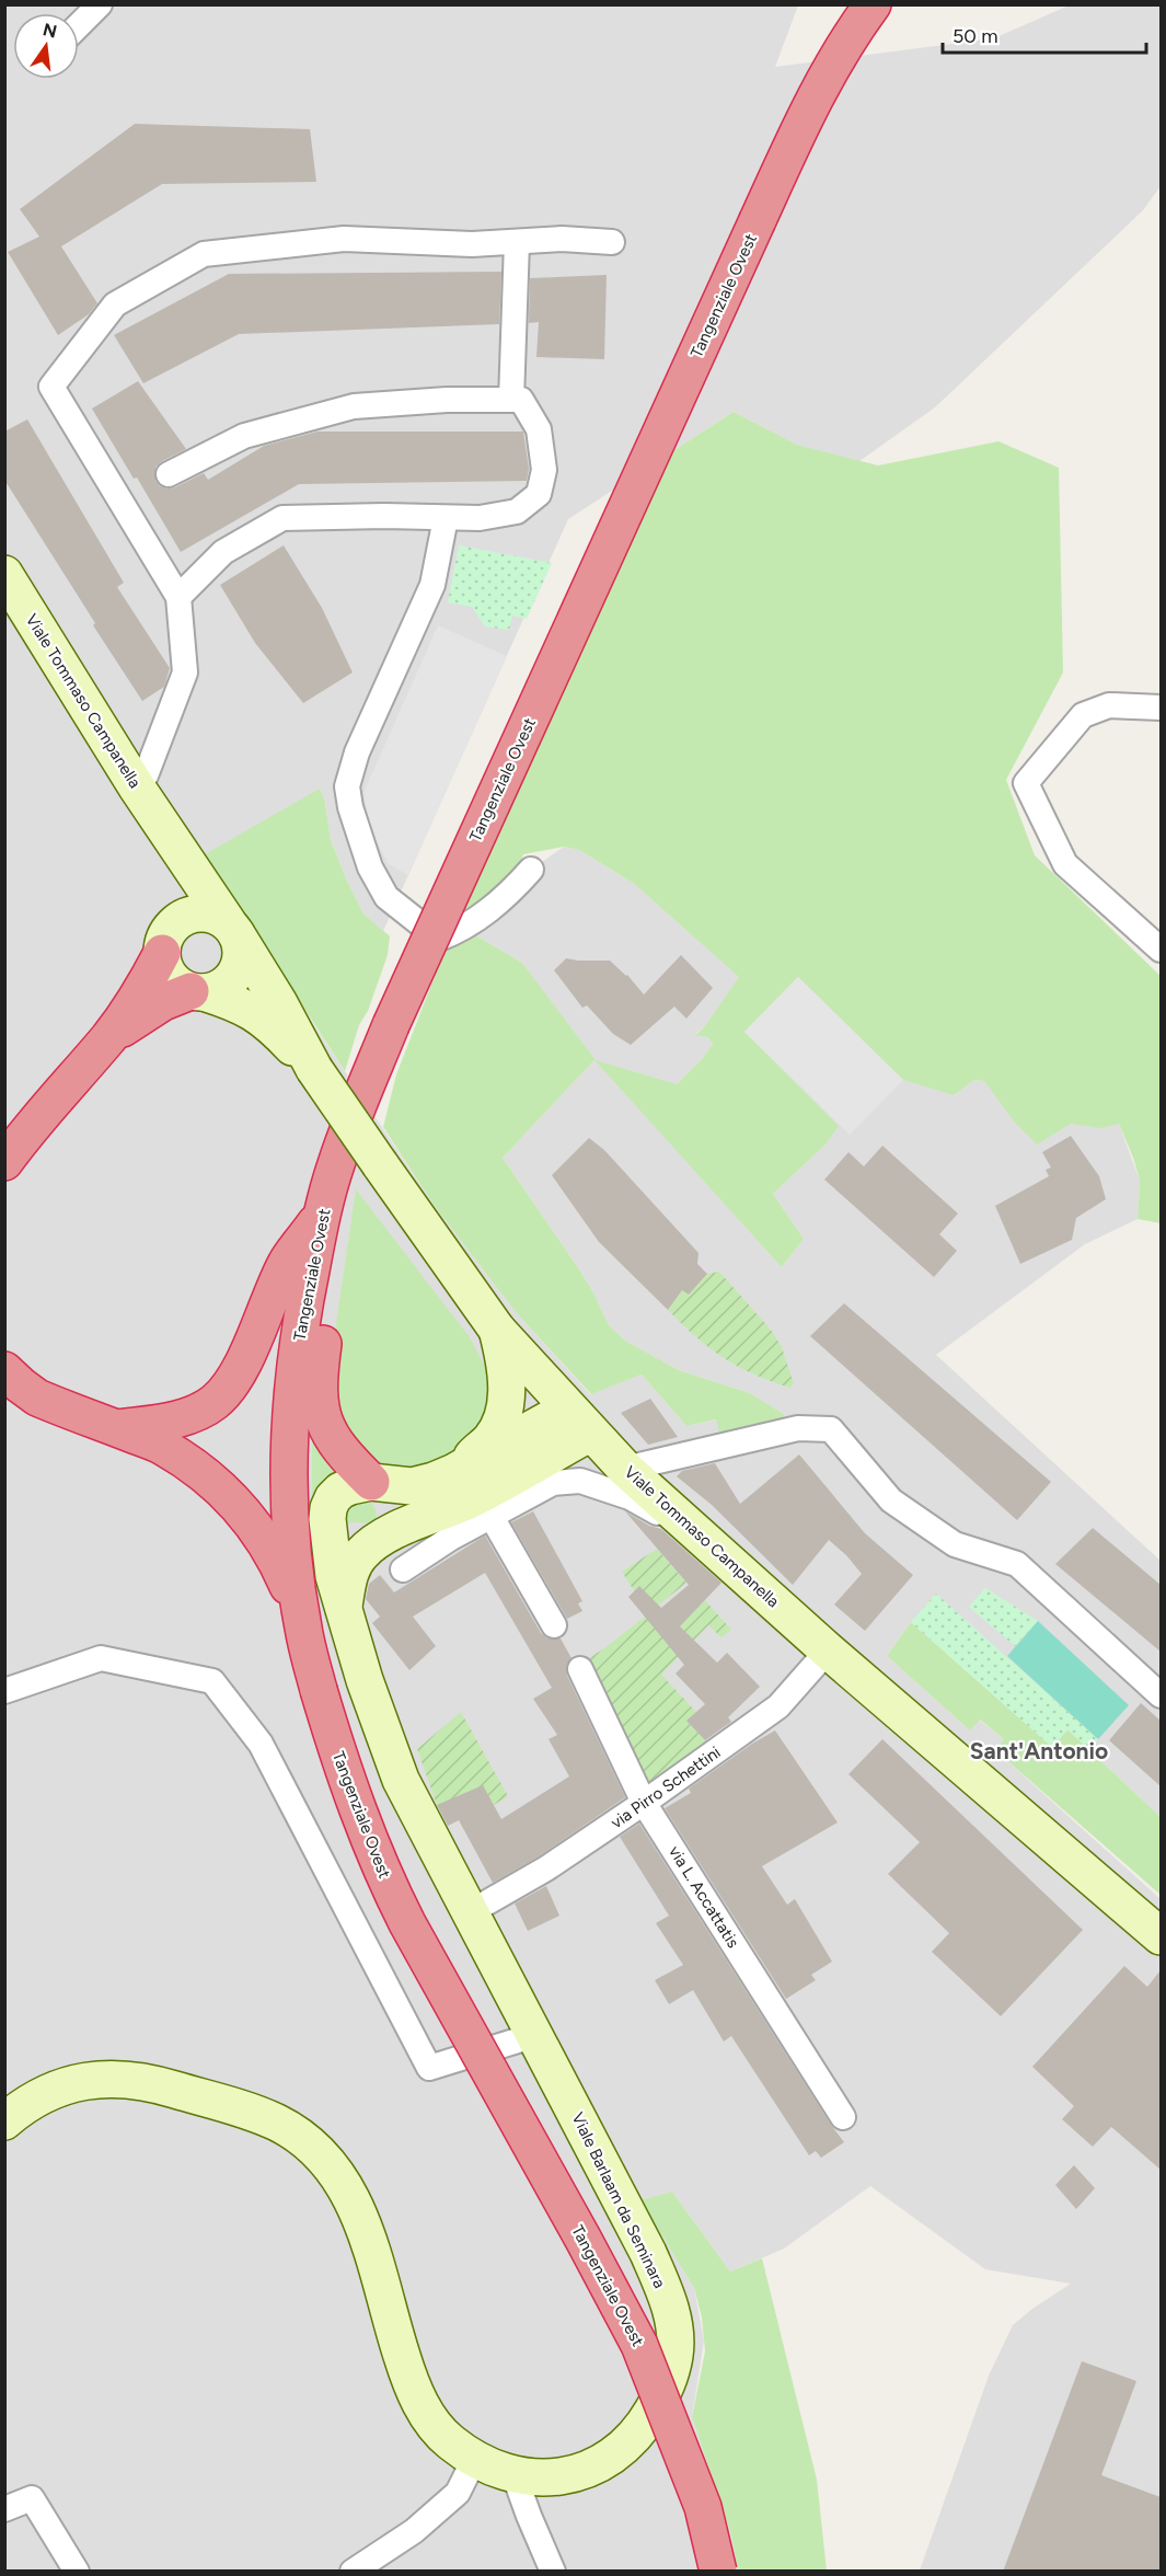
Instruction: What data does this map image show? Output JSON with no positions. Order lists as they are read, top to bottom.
{
  "streets": {
    "highway": ["Tangenziale Ovest"],
    "street": [
      "Viale Tommaso Campanella",
      "via Pirro Schettini",
      "via L. Accattatis",
      "Viale Barlaam da Seminara"
    ]
  },
  "crossings": [
    ["Viale Tommaso Campanella", "via Pirro Schettini"],
    ["via Pirro Schettini", "via L. Accattatis"]
  ],
  "districts": ["Sant'Antonio"],
  "scale_bar": "50 m",
  "north": "top"
}
